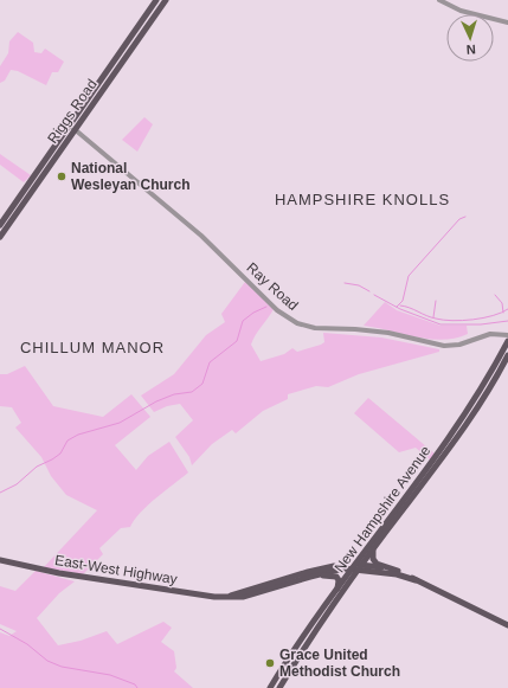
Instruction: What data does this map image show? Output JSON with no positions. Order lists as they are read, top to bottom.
{
  "streets": {
    "main road": ["Riggs Road", "New Hampshire Avenue", "East-West Highway"],
    "street": ["Ray Road"]
  },
  "crossings": [
    ["Riggs Road", "Ray Road"],
    ["New Hampshire Avenue", "East-West Highway"]
  ],
  "districts": ["HAMPSHIRE KNOLLS", "CHILLUM MANOR"],
  "places": ["National Wesleyan Church", "Grace United Methodist Church"],
  "north": "bottom"
}
